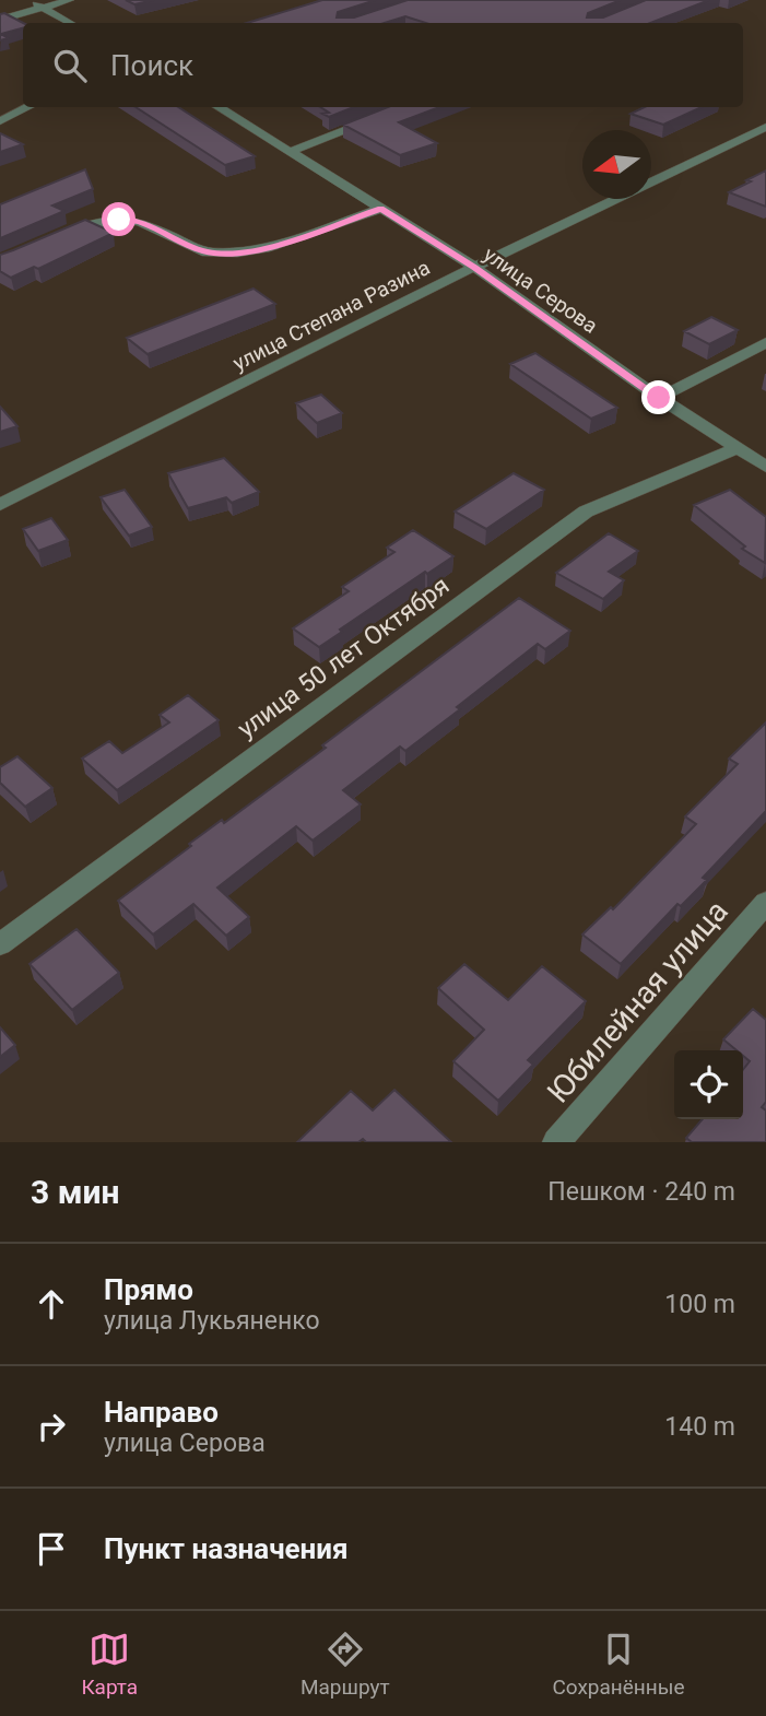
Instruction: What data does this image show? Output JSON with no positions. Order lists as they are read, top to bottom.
{
  "streets": {
    "street": [
      "улица Серова",
      "улица Степана Разина",
      "улица 50 лет Октября",
      "Юбилейная улица"
    ]
  },
  "crossings": [
    ["улица Серова", "улица Степана Разина"],
    ["улица Серова", "улица 50 лет Октября"]
  ],
  "north": "left",
  "page": {
    "search": "Поиск",
    "heading": ["3 мин", "Пешком · 240 m"],
    "list": [
      ["Прямо", "улица Лукьяненко", "100 m"],
      ["Направо", "улица Серова", "140 m"],
      "Пункт назначения"
    ],
    "nav": ["Карта", "Маршрут", "Сохранённые"]
  }
}
